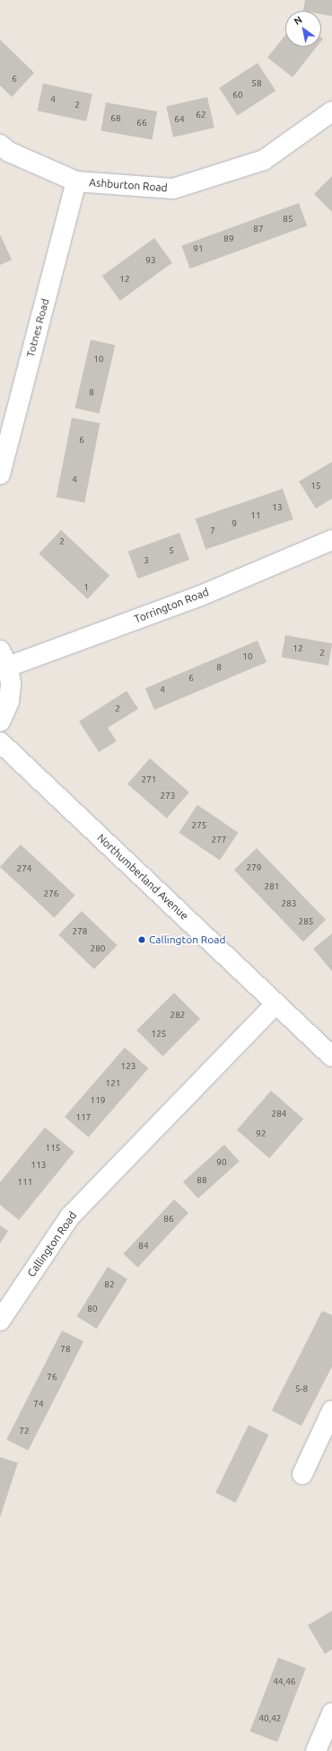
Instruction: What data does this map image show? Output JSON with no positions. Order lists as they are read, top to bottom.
{
  "streets": {
    "street": [
      "Ashburton Road",
      "Totnes Road",
      "Torrington Road",
      "Northumberland Avenue",
      "Callington Road"
    ]
  },
  "crossings": [
    ["Ashburton Road", "Totnes Road"],
    ["Northumberland Avenue", "Callington Road"]
  ],
  "places": ["Callington Road"],
  "house_numbers": [
    "6",
    "58",
    "60",
    "4",
    "2",
    "62",
    "68",
    "64",
    "66",
    "85",
    "87",
    "89",
    "91",
    "93",
    "12",
    "10",
    "8",
    "6",
    "4",
    "15",
    "13",
    "11",
    "9",
    "7",
    "2",
    "5",
    "3",
    "1",
    "12",
    "2",
    "10",
    "8",
    "6",
    "4",
    "2",
    "271",
    "273",
    "275",
    "277",
    "279",
    "274",
    "281",
    "276",
    "283",
    "285",
    "278",
    "280",
    "282",
    "125",
    "123",
    "121",
    "119",
    "284",
    "117",
    "92",
    "115",
    "90",
    "113",
    "88",
    "111",
    "86",
    "84",
    "82",
    "80",
    "78",
    "76",
    "5-8",
    "74",
    "72",
    "44,46",
    "40,42"
  ],
  "north": "top left"
}
